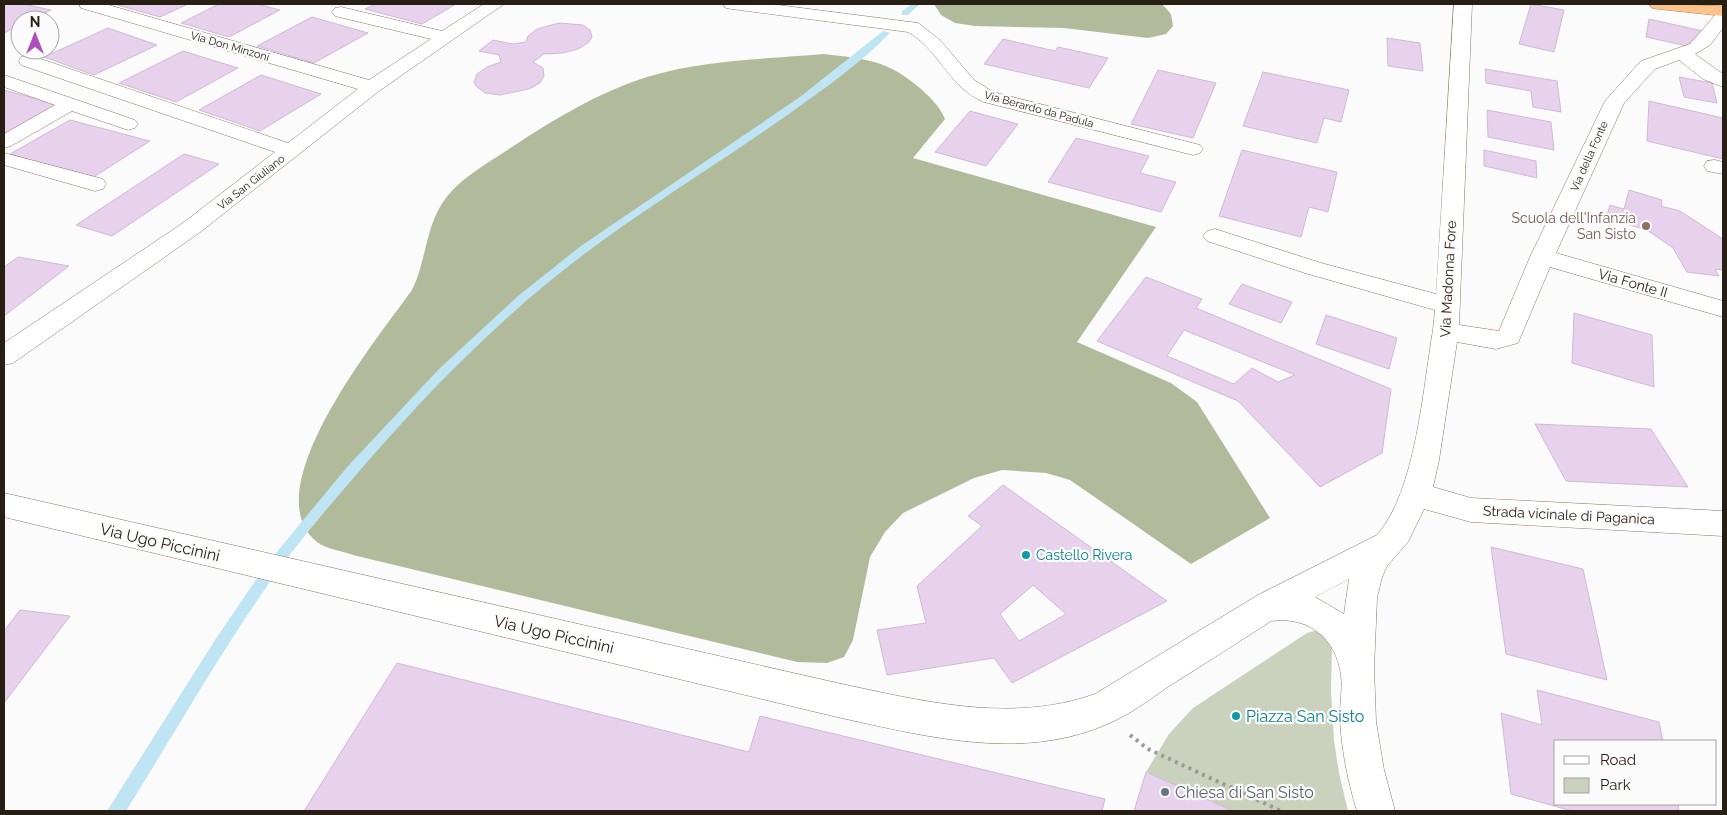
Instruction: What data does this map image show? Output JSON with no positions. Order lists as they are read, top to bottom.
{
  "streets": {
    "street": [
      "Via Don Minzoni",
      "Via Berardo da Padula",
      "Via della Fonte",
      "Via San Giuliano",
      "Via Madonna Fore",
      "Via Fonte II",
      "Strada vicinale di Paganica",
      "Via Ugo Piccinini"
    ]
  },
  "crossings": [
    ["Via Don Minzoni", "Via San Giuliano"],
    ["Via della Fonte", "Via Madonna Fore"],
    ["Via della Fonte", "Via Fonte II"],
    ["Via Madonna Fore", "Strada vicinale di Paganica"]
  ],
  "places": [
    "Scuola dell'Infanzia San Sisto",
    "Castello Rivera",
    "Piazza San Sisto",
    "Chiesa di San Sisto"
  ],
  "legend": ["Road", "Park"],
  "north": "top"
}
